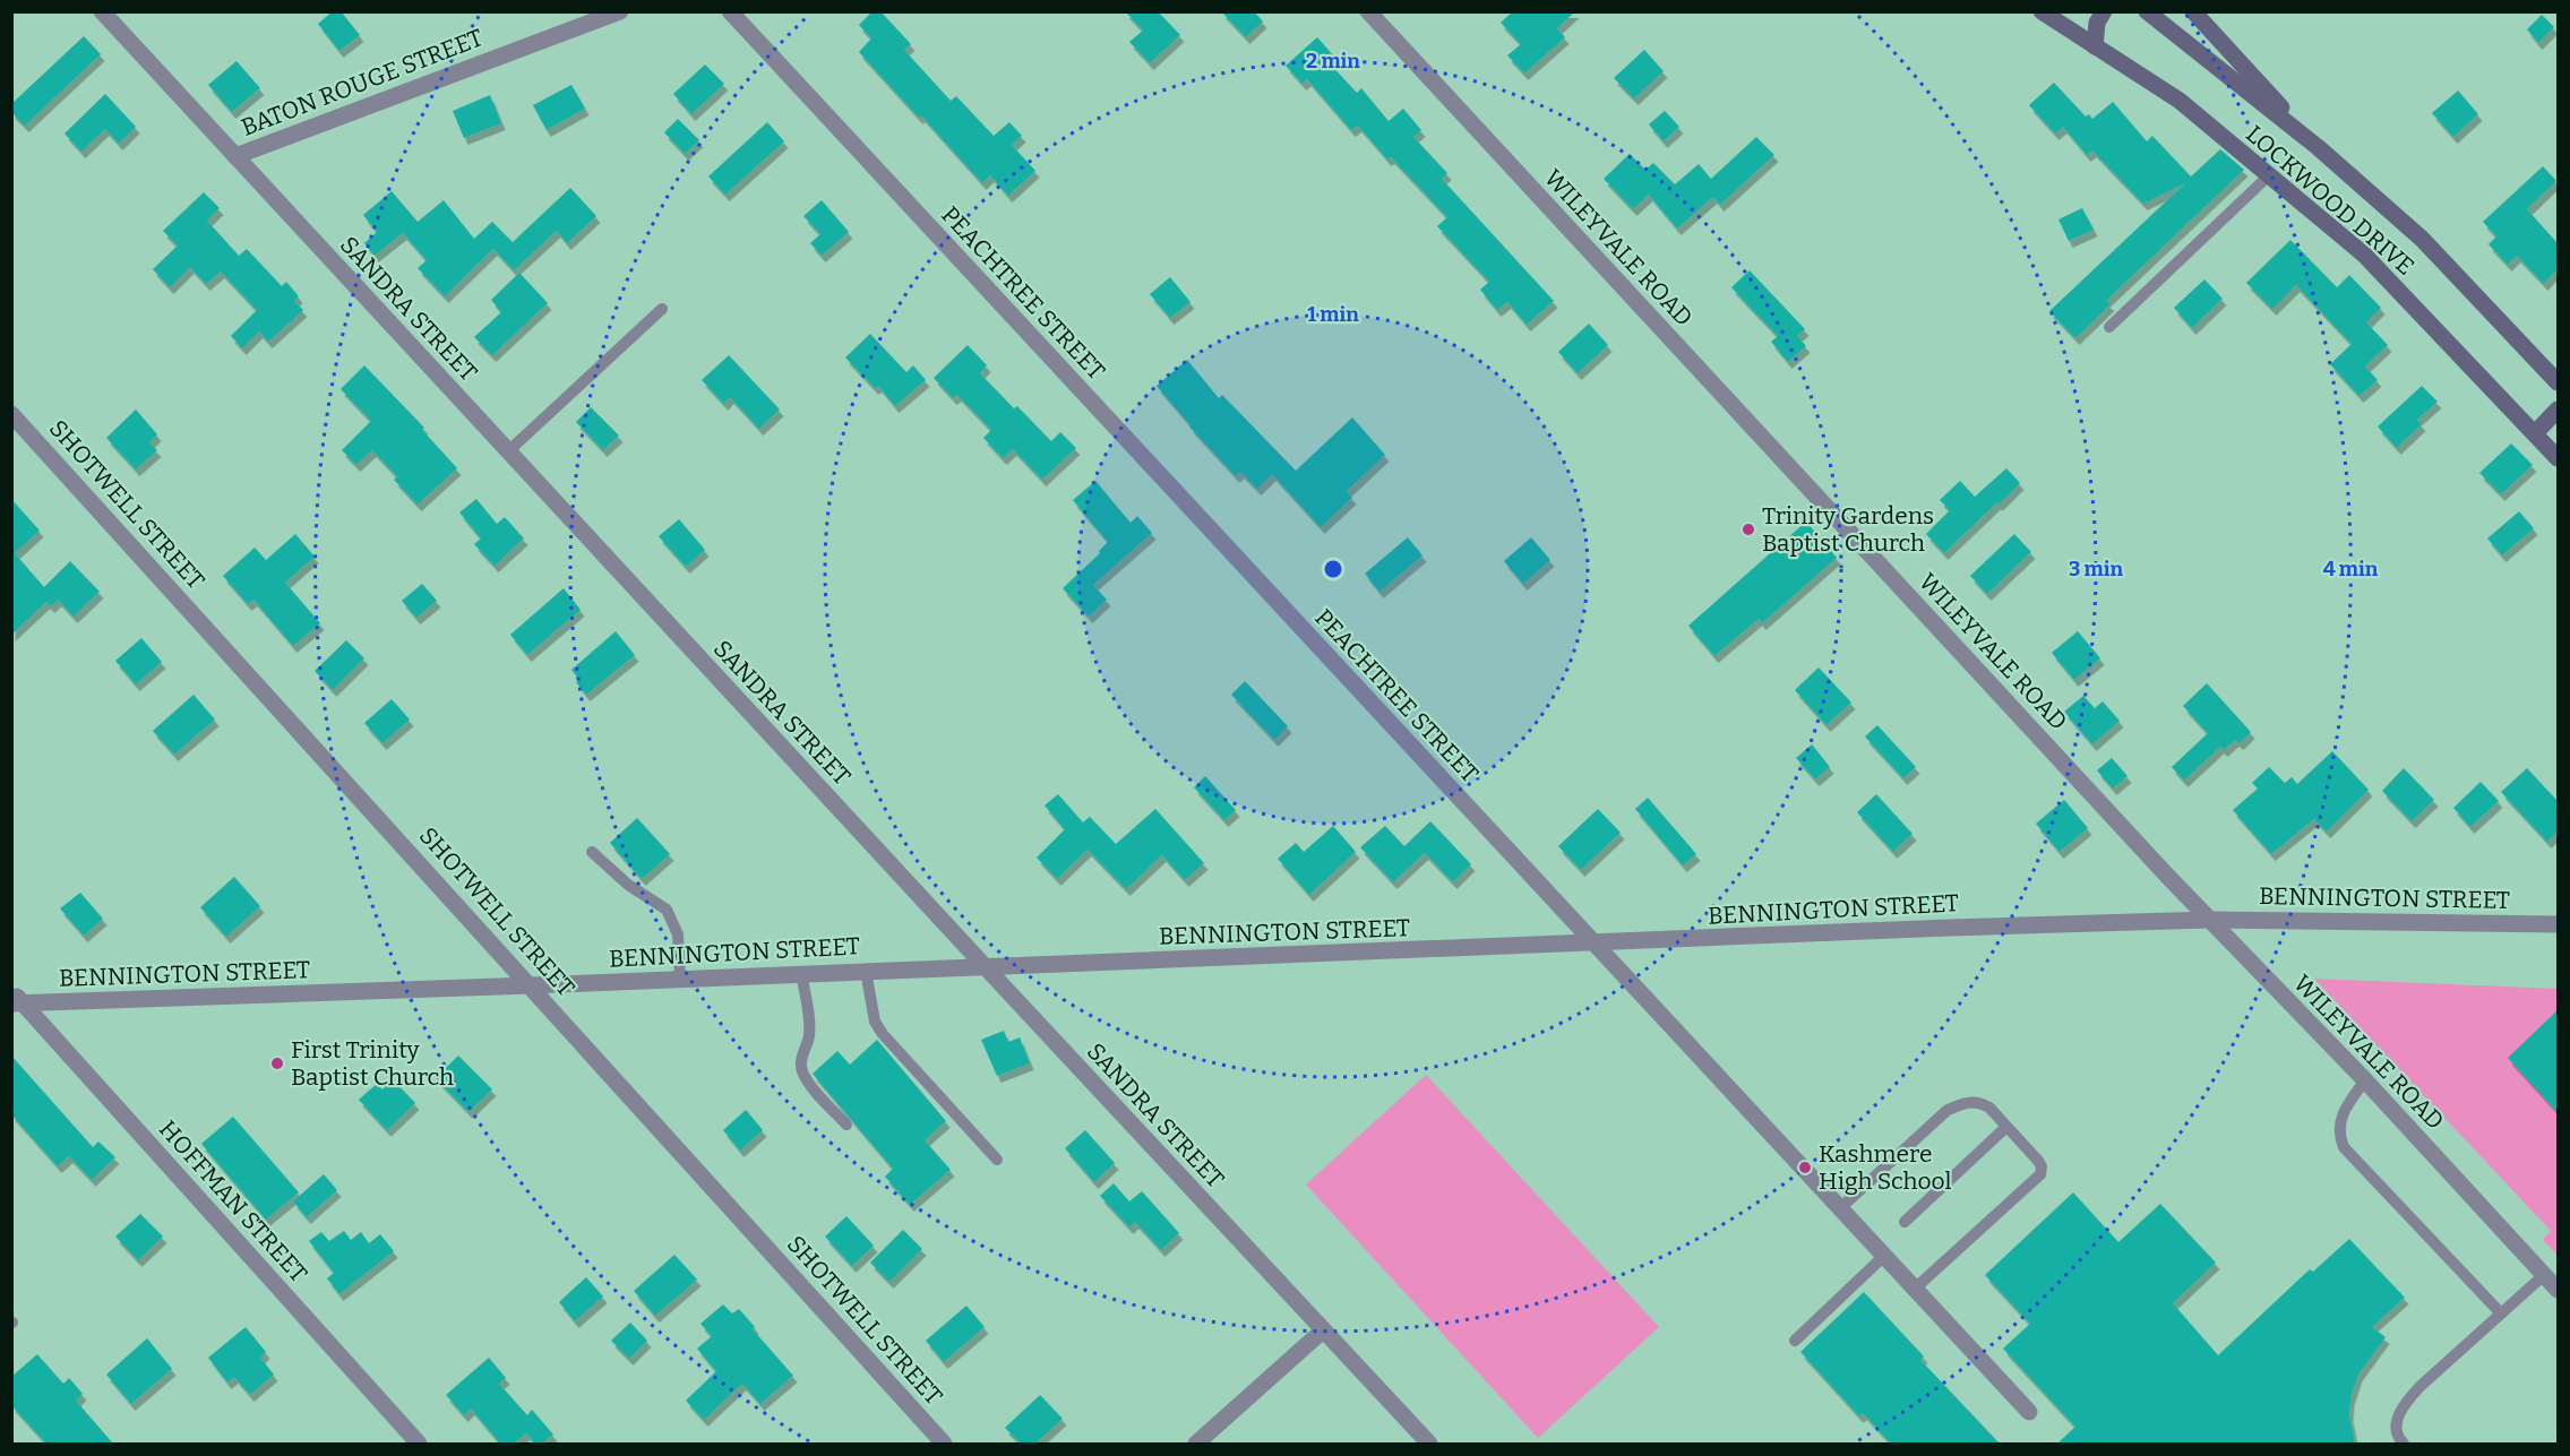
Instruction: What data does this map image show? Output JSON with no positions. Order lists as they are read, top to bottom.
{
  "streets": {
    "main road": ["LOCKWOOD DRIVE"],
    "street": [
      "BATON ROUGE STREET",
      "WILEYVALE ROAD",
      "PEACHTREE STREET",
      "SANDRA STREET",
      "SHOTWELL STREET",
      "BENNINGTON STREET",
      "HOFFMAN STREET"
    ]
  },
  "crossings": [
    ["BATON ROUGE STREET", "SANDRA STREET"],
    ["WILEYVALE ROAD", "BENNINGTON STREET"],
    ["PEACHTREE STREET", "BENNINGTON STREET"],
    ["SANDRA STREET", "BENNINGTON STREET"],
    ["SHOTWELL STREET", "BENNINGTON STREET"],
    ["BENNINGTON STREET", "HOFFMAN STREET"]
  ],
  "places": ["Trinity Gardens Baptist Church", "First Trinity Baptist Church", "Kashmere High School"],
  "rings": [
    "2 min",
    "1 min",
    "3 min",
    "4 min"
  ]
}
